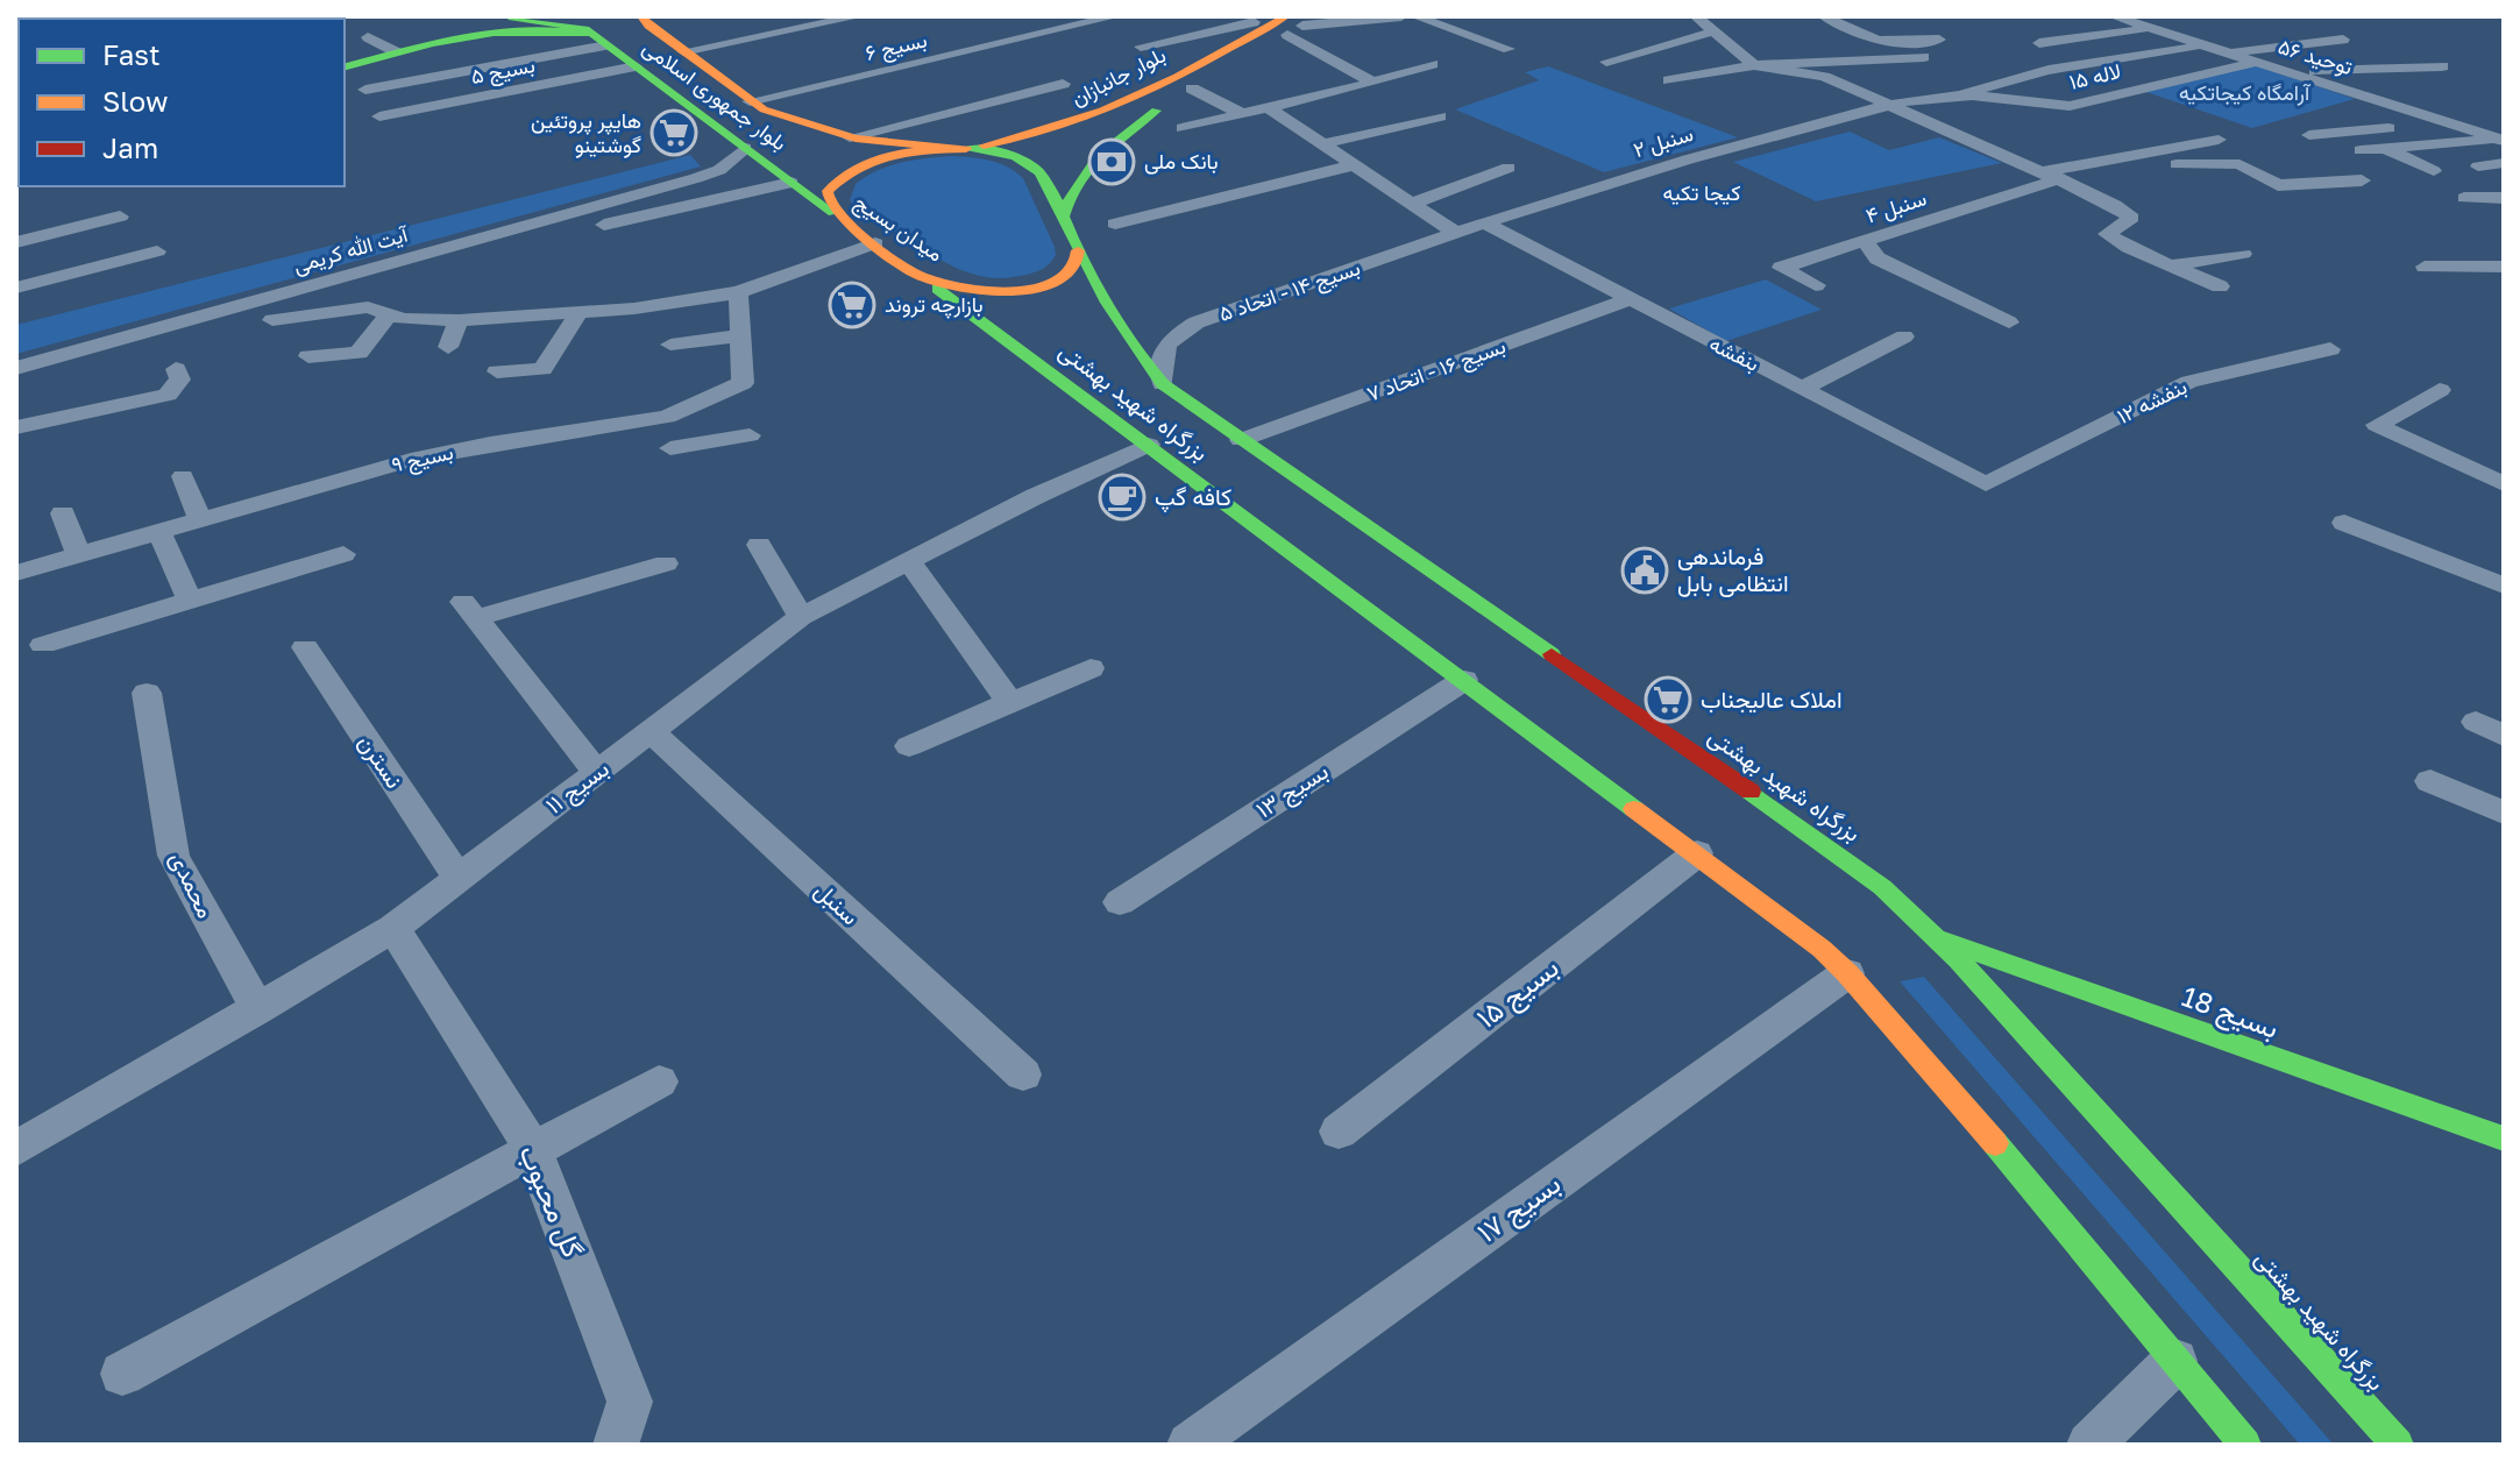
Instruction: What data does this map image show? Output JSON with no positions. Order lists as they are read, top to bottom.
{
  "streets": {
    "main road": [
      "بلوار جانبازان",
      "بلوار جمهوری اسلامی",
      "میدان بسیج",
      "بزرگراه شهید بهشتی",
      "بسیج 18"
    ],
    "street": [
      "بسیج ۶",
      "توحید ۵۶",
      "بسیج ۵",
      "لاله ۱۵",
      "سنبل ۲",
      "سنبل ۴",
      "آیت الله کریمی",
      "بسیج ۱۴ - اتحاد ۵",
      "بنفشه",
      "بسیج ۱۶ - اتحاد ۷",
      "بنفشه ۱۲",
      "بسیج ۹",
      "نسترن",
      "بسیج ۱۱",
      "بسیج ۱۳",
      "محمدی",
      "سنبل",
      "بسیج ۱۵",
      "گل محبوب",
      "بسیج ۱۷"
    ]
  },
  "crossings": [
    ["بسیج ۶", "بلوار جمهوری اسلامی"],
    ["توحید ۵۶", "لاله ۱۵"],
    ["بسیج ۵", "بلوار جمهوری اسلامی"],
    ["بلوار جانبازان", "میدان بسیج"],
    ["لاله ۱۵", "سنبل ۲"],
    ["بلوار جمهوری اسلامی", "میدان بسیج"],
    ["سنبل ۲", "بسیج ۱۴ - اتحاد ۵"],
    ["سنبل ۲", "بنفشه"],
    ["میدان بسیج", "بزرگراه شهید بهشتی"],
    ["بسیج ۱۴ - اتحاد ۵", "بزرگراه شهید بهشتی"],
    ["بنفشه", "بسیج ۱۶ - اتحاد ۷"],
    ["بنفشه", "بنفشه ۱۲"],
    ["بسیج ۱۶ - اتحاد ۷", "بزرگراه شهید بهشتی"],
    ["بزرگراه شهید بهشتی", "بسیج ۱۱"],
    ["بزرگراه شهید بهشتی", "بسیج ۱۳"],
    ["بزرگراه شهید بهشتی", "بسیج ۱۵"],
    ["بزرگراه شهید بهشتی", "بسیج 18"],
    ["بزرگراه شهید بهشتی", "بسیج ۱۷"],
    ["نسترن", "بسیج ۱۱"],
    ["بسیج ۱۱", "محمدی"],
    ["بسیج ۱۱", "سنبل"],
    ["بسیج ۱۱", "گل محبوب"]
  ],
  "districts": ["کیجا تکیه"],
  "parks": ["آرامگاه کیجاتکیه"],
  "places": {
    "supermarket": ["هایپر پروتئین گوشتینو", "بازارچه تروند", "املاک عالیجناب"],
    "bank": ["بانک ملی"],
    "cafe": ["کافه گپ"],
    "public building": ["فرماندهی انتظامی بابل"]
  },
  "legend": ["Fast", "Slow", "Jam"]
}
